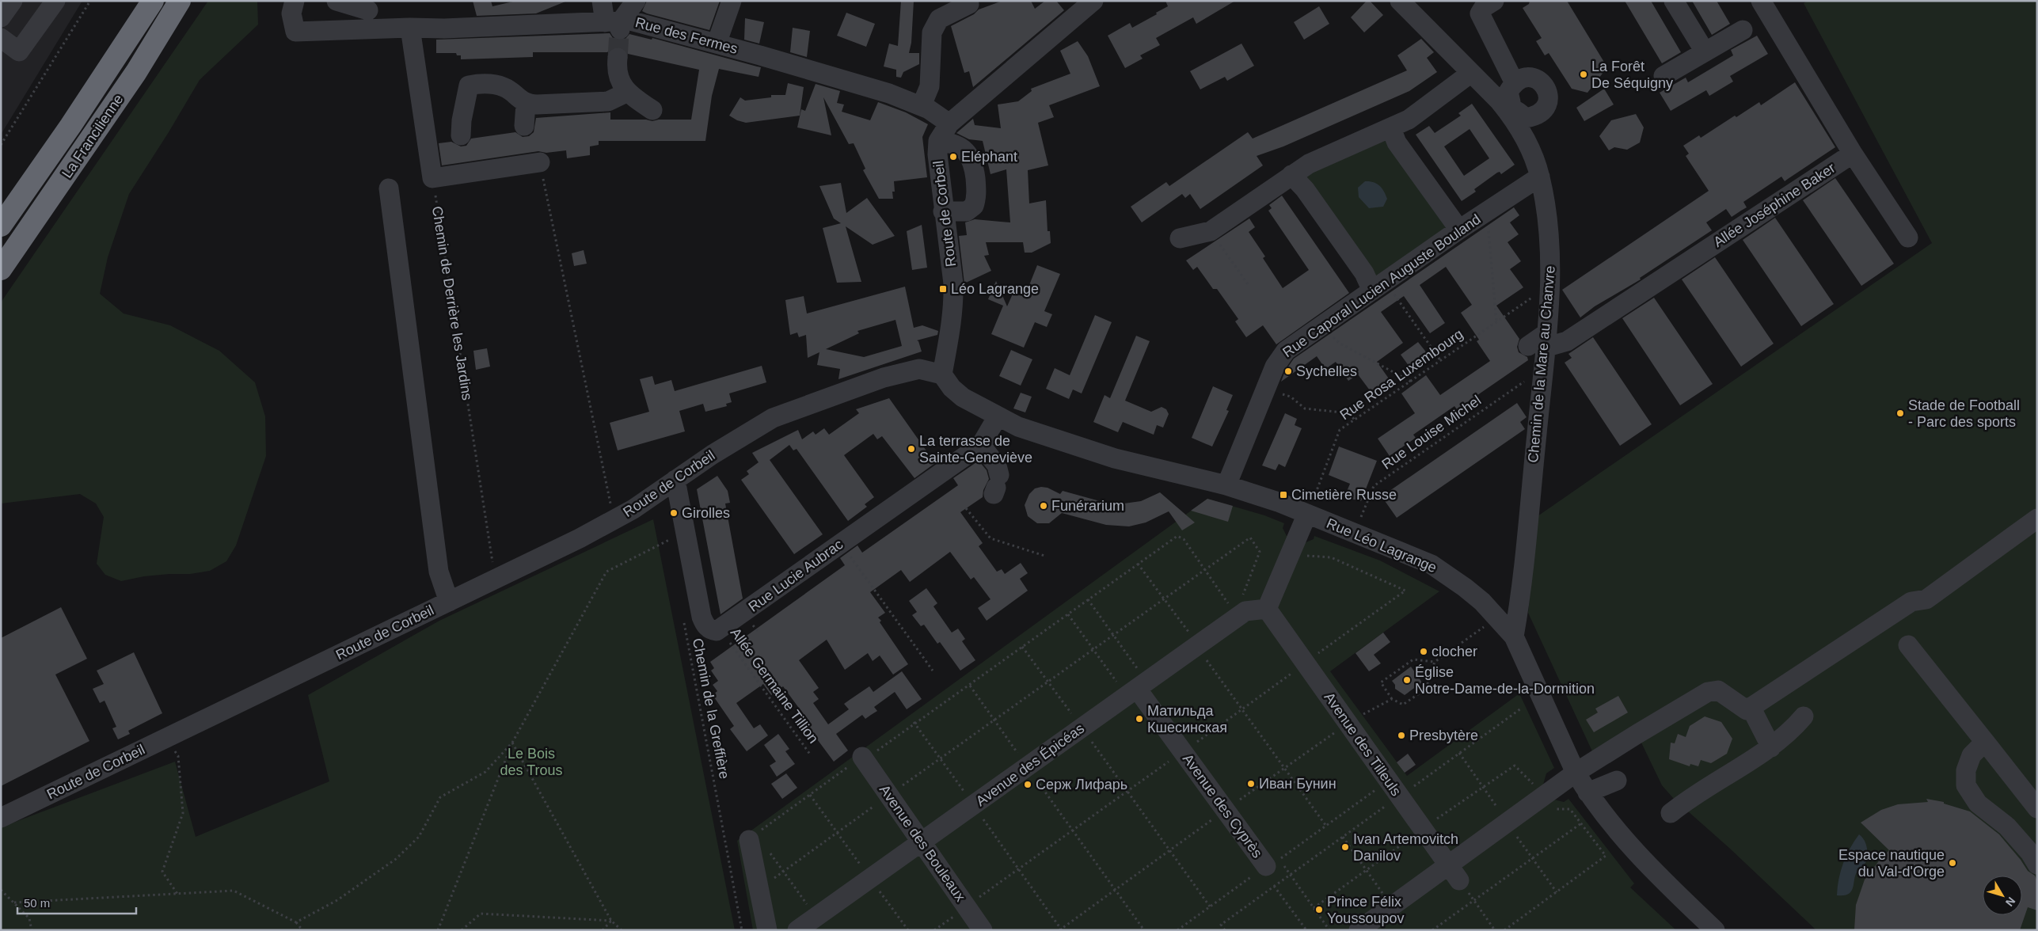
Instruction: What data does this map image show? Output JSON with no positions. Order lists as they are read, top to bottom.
{
  "streets": {
    "highway": ["La Francilienne"],
    "street": [
      "Rue des Fermes",
      "Allée Joséphine Baker",
      "Route de Corbeil",
      "Rue Caporal Lucien Auguste Bouland",
      "Chemin de la Mare au Chanvre",
      "Rue Léo Lagrange",
      "Rue Lucie Aubrac",
      "Avenue des Tilleuls",
      "Avenue des Épicéas",
      "Avenue des Cyprès",
      "Avenue des Bouleaux"
    ],
    "path": [
      "Chemin de Derrière les Jardins",
      "Rue Rosa Luxembourg",
      "Rue Louise Michel",
      "Allée Germaine Tillion",
      "Chemin de la Greffière"
    ]
  },
  "crossings": [
    ["Rue des Fermes", "Route de Corbeil"],
    ["Allée Joséphine Baker", "Chemin de la Mare au Chanvre"],
    ["Route de Corbeil", "Chemin de Derrière les Jardins"],
    ["Route de Corbeil", "Rue Léo Lagrange"],
    ["Rue Caporal Lucien Auguste Bouland", "Chemin de la Mare au Chanvre"],
    ["Rue Caporal Lucien Auguste Bouland", "Rue Léo Lagrange"],
    ["Chemin de la Mare au Chanvre", "Rue Rosa Luxembourg"],
    ["Chemin de la Mare au Chanvre", "Rue Louise Michel"],
    ["Chemin de la Mare au Chanvre", "Rue Léo Lagrange"],
    ["Rue Rosa Luxembourg", "Rue Léo Lagrange"],
    ["Rue Louise Michel", "Rue Léo Lagrange"],
    ["Rue Léo Lagrange", "Rue Lucie Aubrac"],
    ["Rue Lucie Aubrac", "Allée Germaine Tillion"],
    ["Avenue des Tilleuls", "Avenue des Épicéas"],
    ["Avenue des Épicéas", "Avenue des Cyprès"],
    ["Avenue des Épicéas", "Avenue des Bouleaux"]
  ],
  "parks": ["Le Bois des Trous"],
  "places": {
    "other": [
      "La Forêt De Séquigny",
      "Eléphant",
      "Sychelles",
      "Stade de Football - Parc des sports",
      "La terrasse de Sainte-Geneviève",
      "Funérarium",
      "Girolles",
      "clocher",
      "Église Notre-Dame-de-la-Dormition",
      "Матильда Кшесинская",
      "Presbytère",
      "Иван Бунин",
      "Серж Лифарь",
      "Ivan Artemovitch Danilov",
      "Espace nautique du Val-d'Orge",
      "Prince Félix Youssoupov"
    ],
    "transit": ["Léo Lagrange", "Cimetière Russe"]
  },
  "scale_bar": "50 m",
  "north": "bottom right"
}
